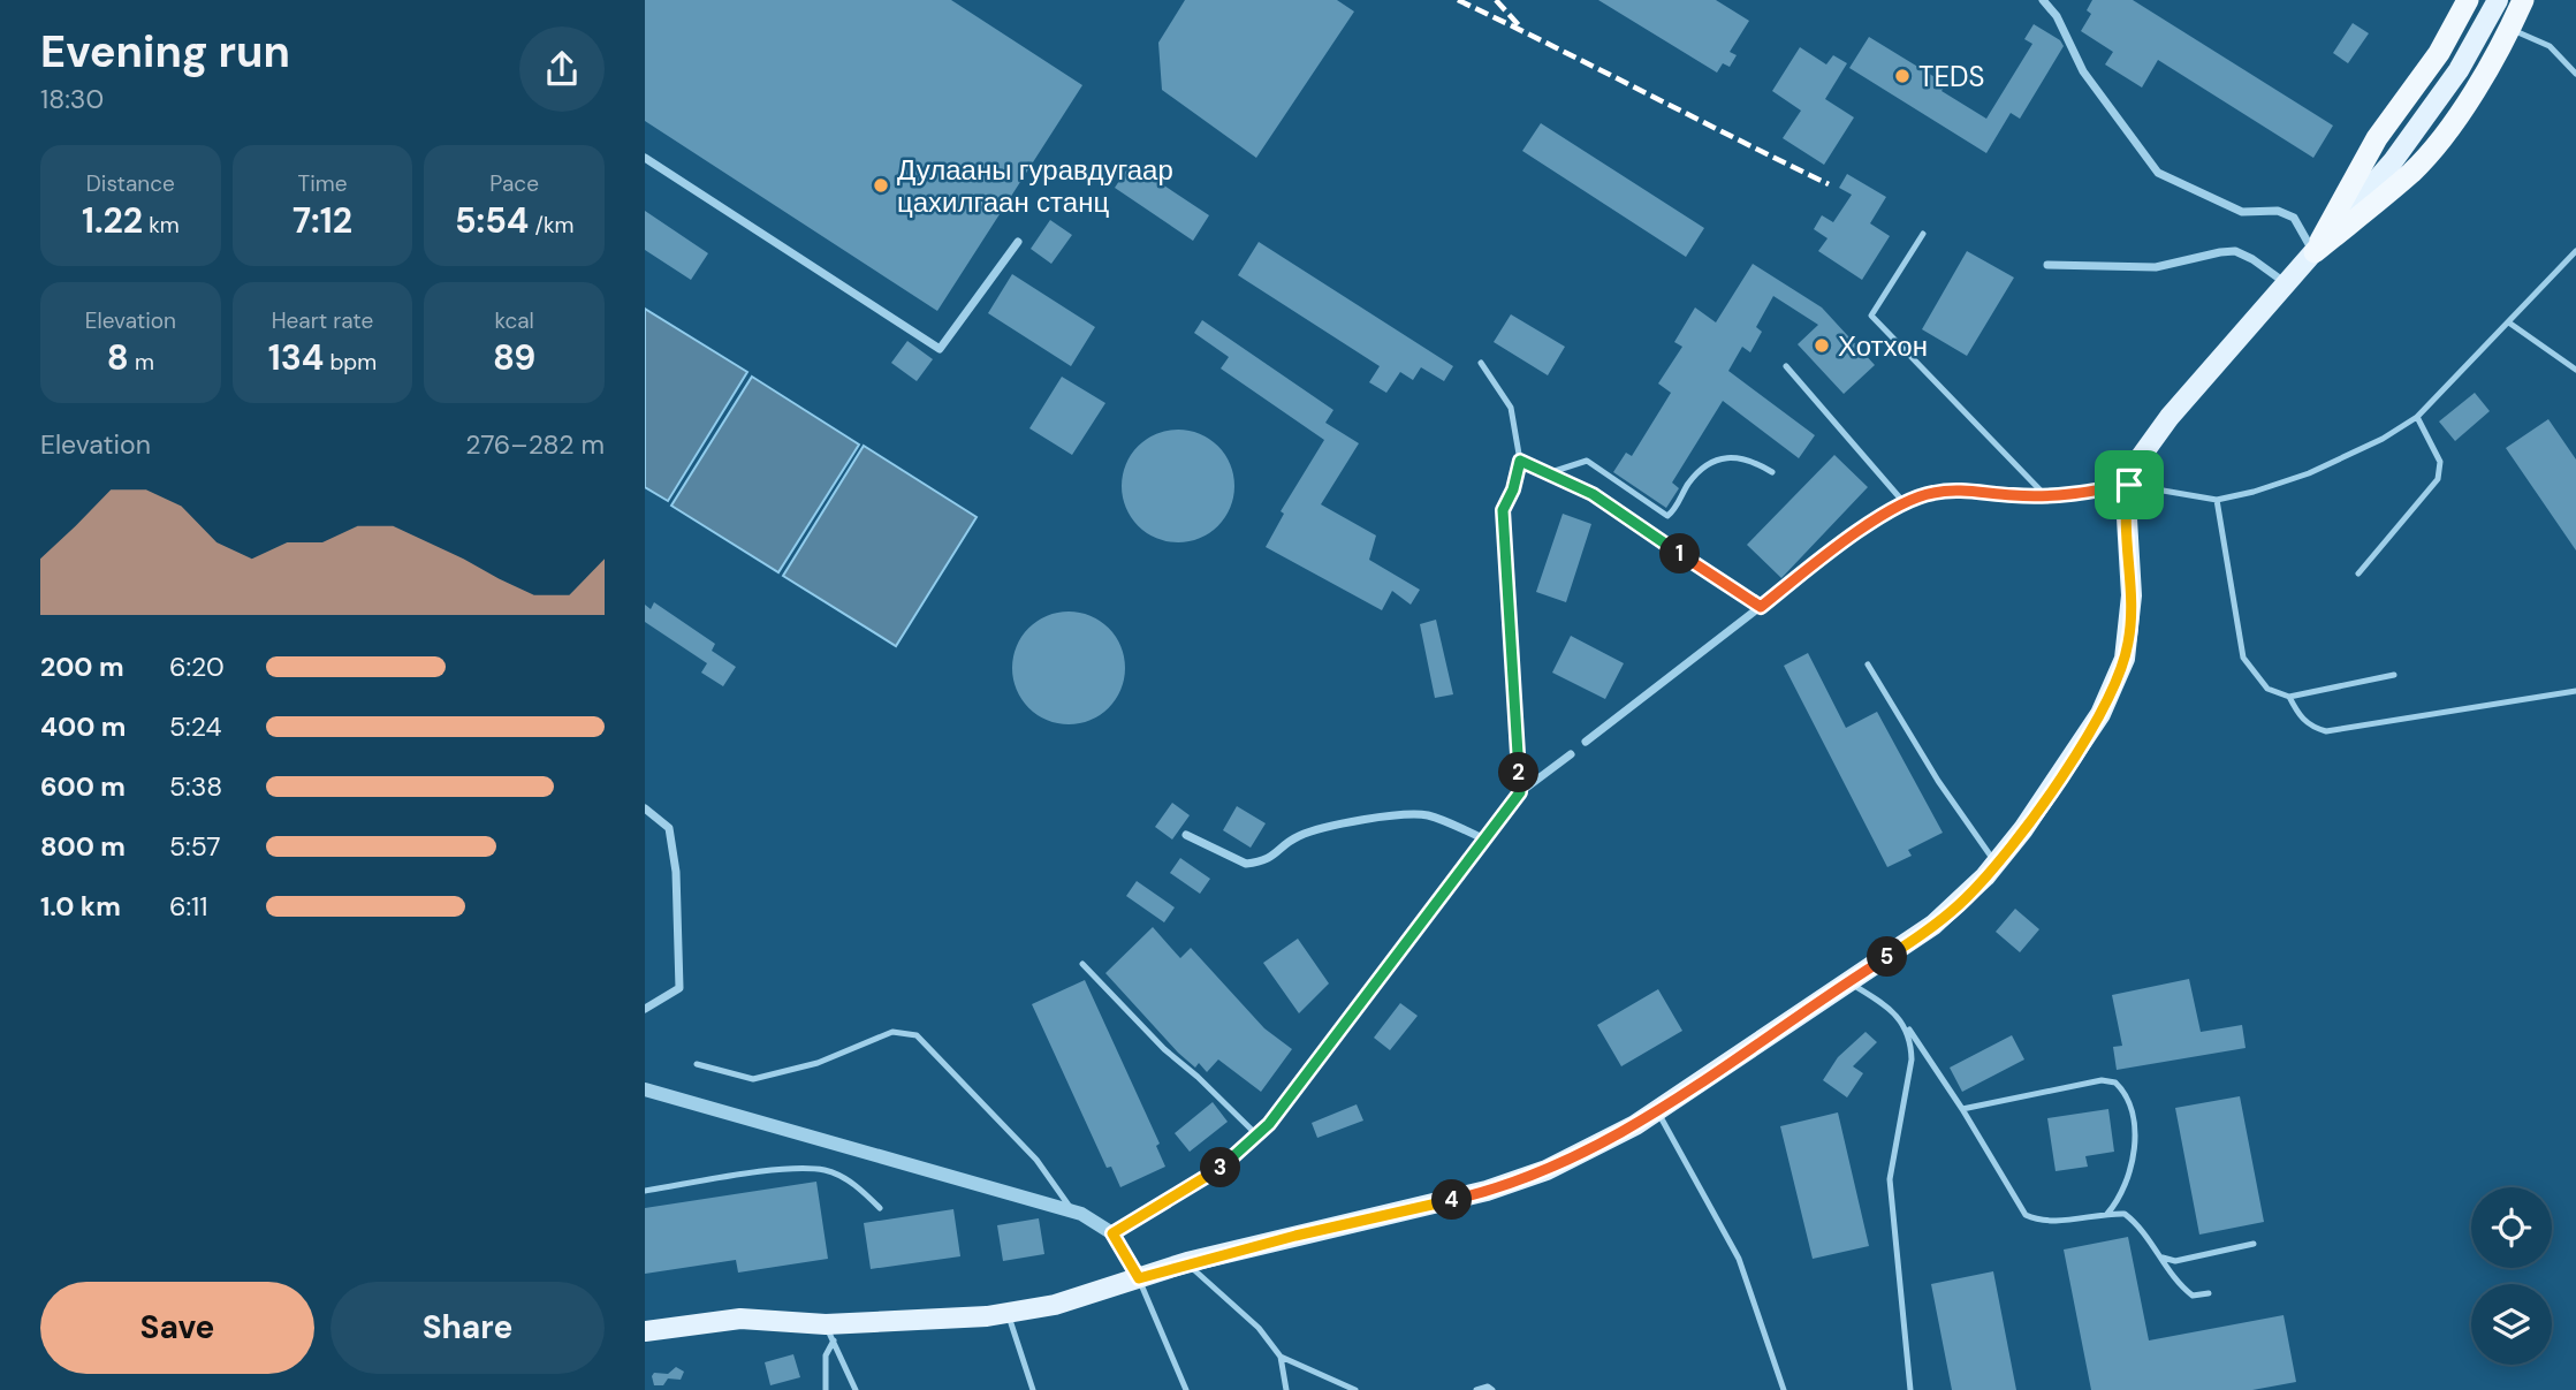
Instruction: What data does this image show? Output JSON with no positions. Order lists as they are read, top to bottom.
{
  "places": ["TEDS", "Дулааны гуравдугаар цахилгаан станц", "Хотхон"],
  "page": {
    "heading": ["Evening run", "18:30"],
    "stats": [
      ["Distance", "1.22 km"],
      ["Time", "7:12"],
      ["Pace", "5:54 /km"],
      ["Elevation", "8 m"],
      ["Heart rate", "134 bpm"],
      ["kcal", "89"]
    ],
    "chart": ["Elevation", "276–282 m"],
    "pins": [
      "1",
      "2",
      "5",
      "3",
      "4"
    ],
    "list": [
      {
        "name": "200 m",
        "note": "6:20"
      },
      {
        "name": "400 m",
        "note": "5:24"
      },
      {
        "name": "600 m",
        "note": "5:38"
      },
      {
        "name": "800 m",
        "note": "5:57"
      },
      {
        "name": "1.0 km",
        "note": "6:11"
      }
    ],
    "buttons": ["Save", "Share"]
  }
}
